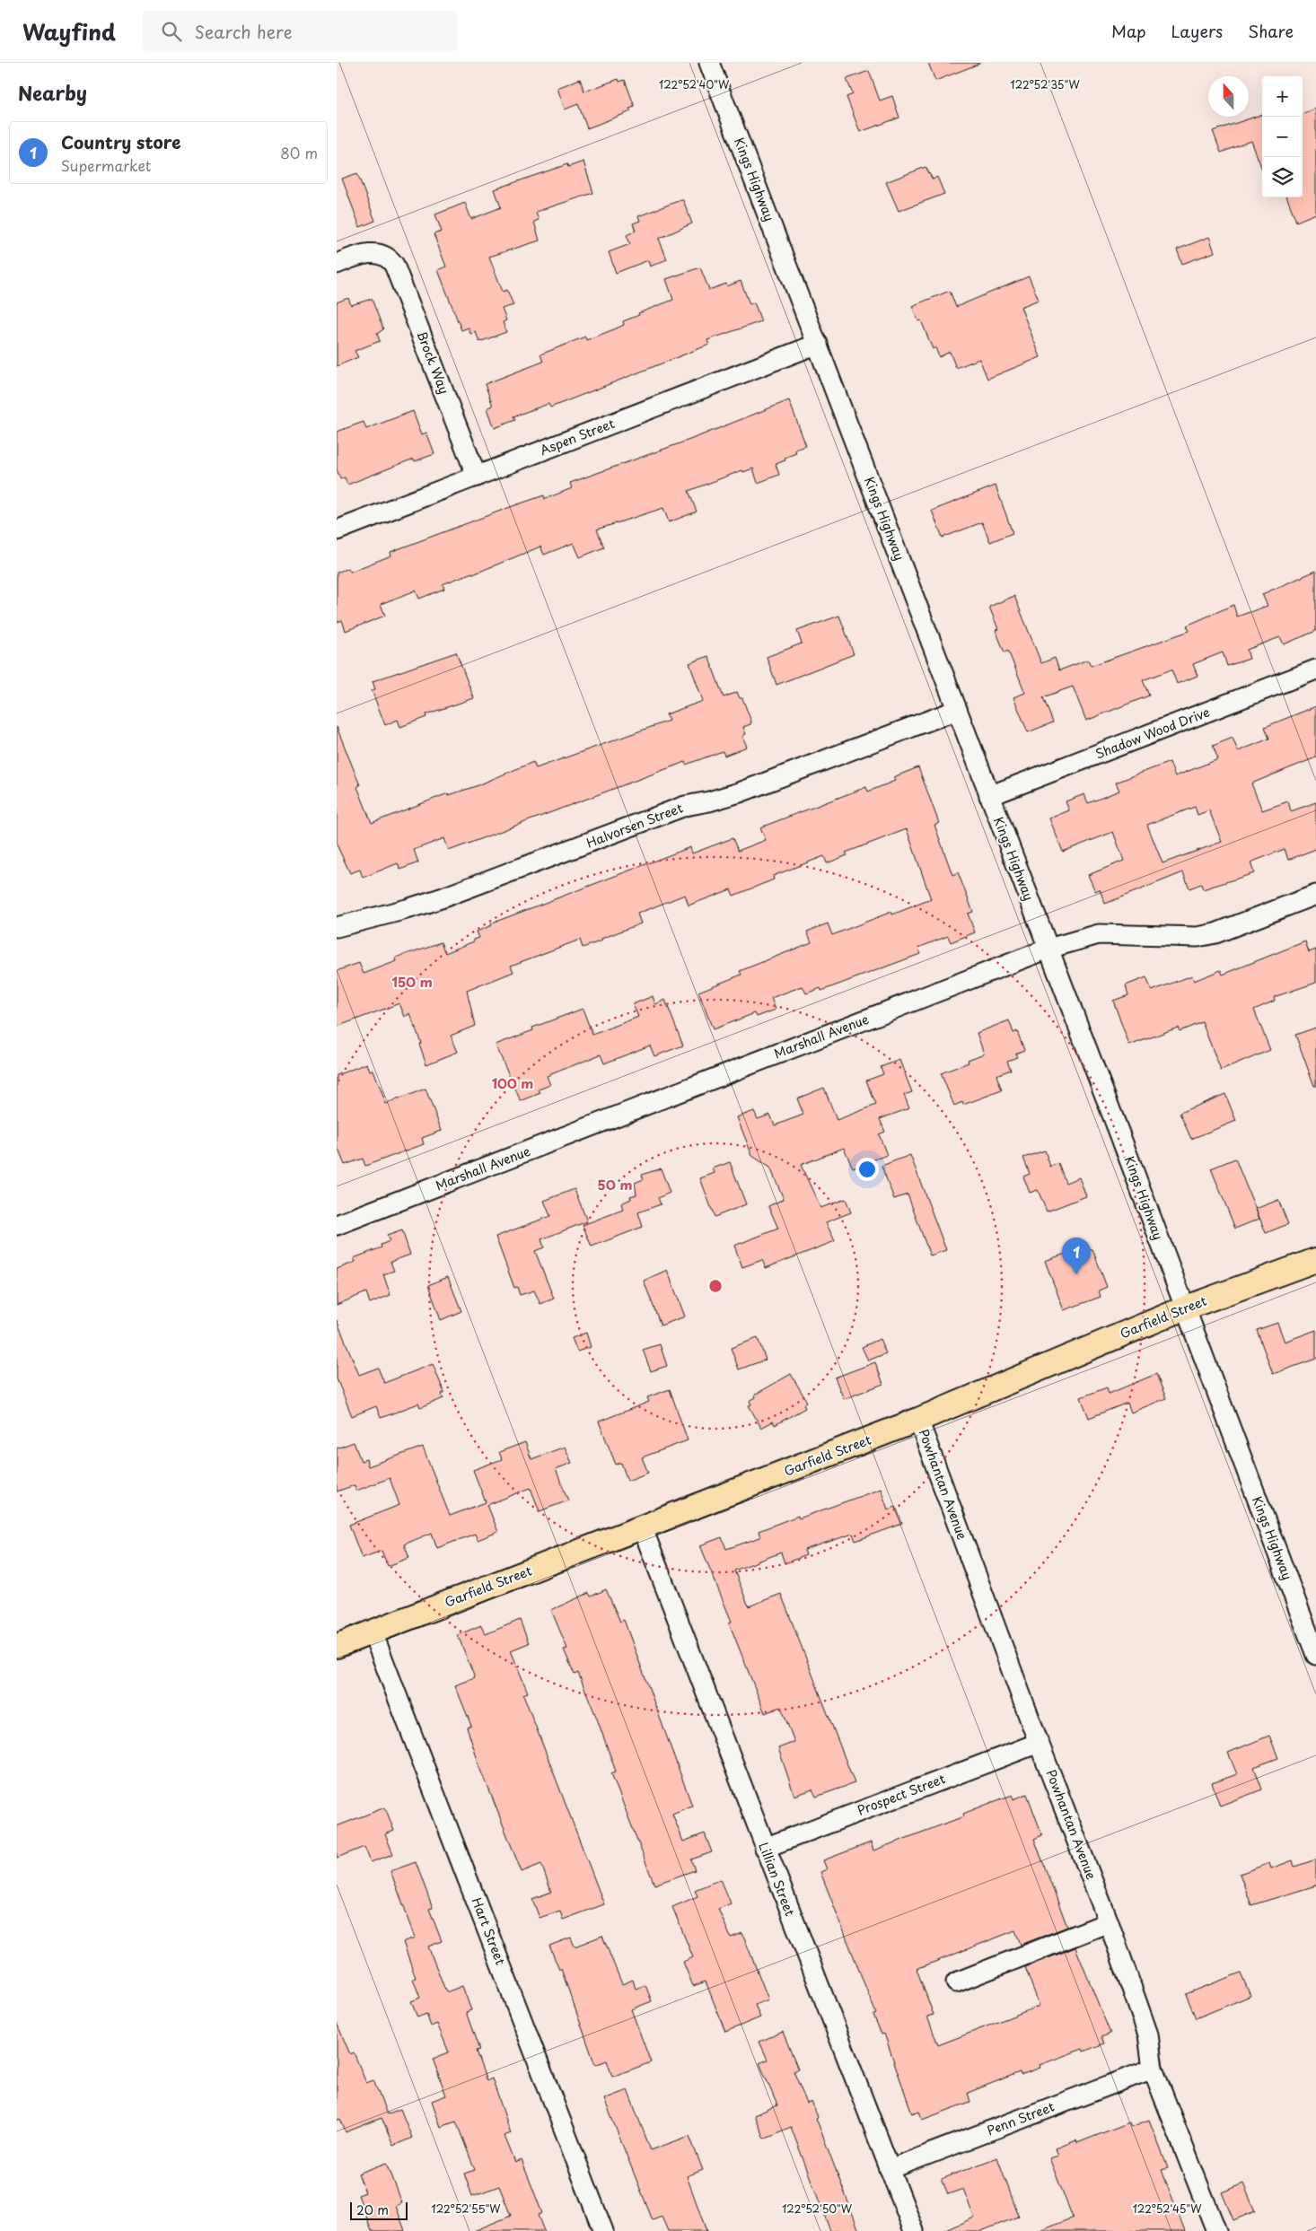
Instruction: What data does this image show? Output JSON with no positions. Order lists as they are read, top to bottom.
{
  "streets": {
    "main road": ["Garfield Street"],
    "street": [
      "Kings Highway",
      "Brock Way",
      "Aspen Street",
      "Shadow Wood Drive",
      "Halvorsen Street",
      "Marshall Avenue",
      "Powhantan Avenue",
      "Prospect Street",
      "Lillian Street",
      "Hart Street",
      "Penn Street"
    ]
  },
  "crossings": [
    ["Kings Highway", "Aspen Street"],
    ["Kings Highway", "Shadow Wood Drive"],
    ["Kings Highway", "Halvorsen Street"],
    ["Kings Highway", "Marshall Avenue"],
    ["Kings Highway", "Garfield Street"],
    ["Brock Way", "Aspen Street"],
    ["Garfield Street", "Powhantan Avenue"],
    ["Garfield Street", "Lillian Street"],
    ["Garfield Street", "Hart Street"],
    ["Powhantan Avenue", "Prospect Street"],
    ["Powhantan Avenue", "Penn Street"],
    ["Prospect Street", "Lillian Street"],
    ["Lillian Street", "Penn Street"]
  ],
  "scale_bar": "20 m",
  "north": "top",
  "page": {
    "header": "Wayfind",
    "search": "Search here",
    "nav": ["Map", "Layers", "Share"],
    "heading": "Nearby",
    "map_buttons": ["+", "−"],
    "list": [
      {
        "mark": "1",
        "name": "Country store",
        "note": "Supermarket",
        "value": "80 m"
      }
    ],
    "pins": "1",
    "scale": "20 m"
  },
  "coordinates": [
    "122°52'40\"W",
    "122°52'35\"W",
    "122°52'55\"W",
    "122°52'50\"W",
    "122°52'45\"W"
  ],
  "rings": ["150 m", "100 m", "50 m"]
}
